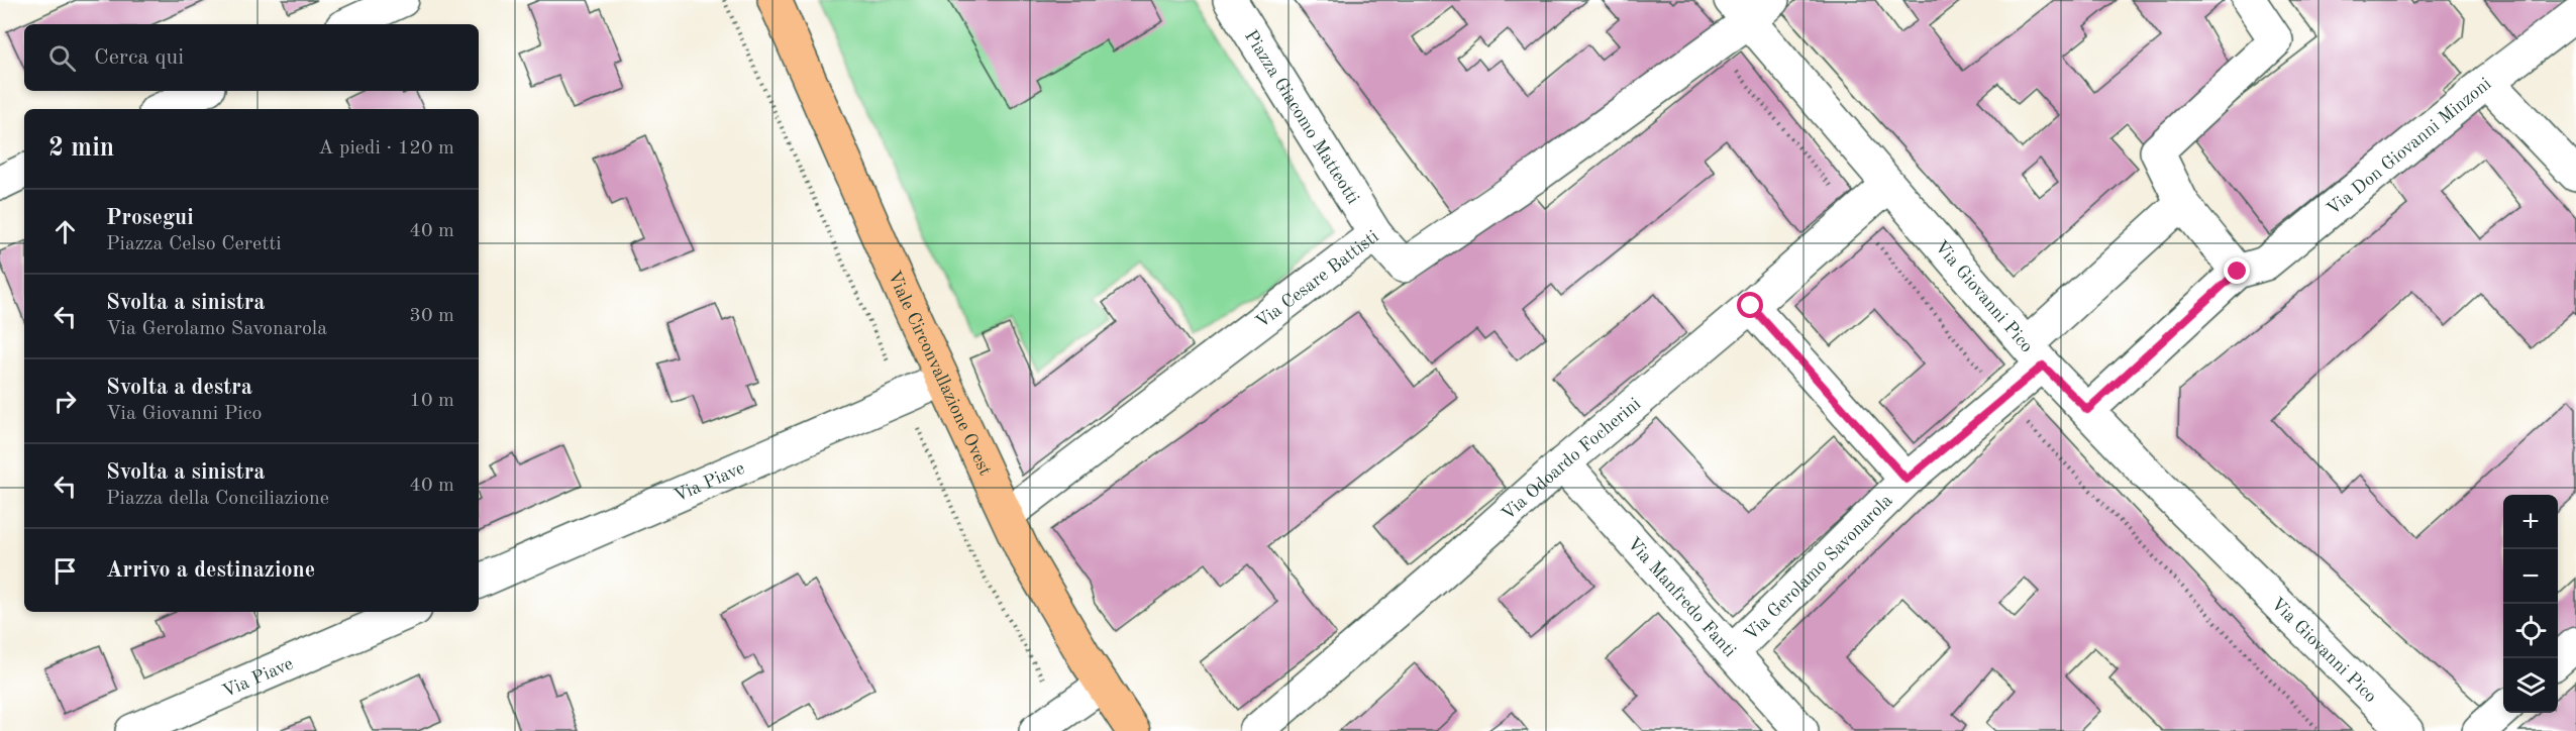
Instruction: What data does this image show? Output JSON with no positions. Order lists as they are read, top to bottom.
{
  "streets": {
    "main road": ["Viale Circonvallazione Ovest"],
    "street": [
      "Piazza Giacomo Matteotti",
      "Via Don Giovanni Minzoni",
      "Via Cesare Battisti",
      "Via Giovanni Pico",
      "Via Odoardo Focherini",
      "Via Piave",
      "Via Gerolamo Savonarola",
      "Via Manfredo Fanti"
    ]
  },
  "crossings": [
    ["Piazza Giacomo Matteotti", "Via Cesare Battisti"],
    ["Via Cesare Battisti", "Via Giovanni Pico"],
    ["Via Cesare Battisti", "Viale Circonvallazione Ovest"],
    ["Via Giovanni Pico", "Via Odoardo Focherini"],
    ["Via Giovanni Pico", "Via Gerolamo Savonarola"],
    ["Viale Circonvallazione Ovest", "Via Piave"],
    ["Via Odoardo Focherini", "Via Manfredo Fanti"],
    ["Via Gerolamo Savonarola", "Via Manfredo Fanti"]
  ],
  "page": {
    "search": "Cerca qui",
    "heading": ["2 min", "A piedi · 120 m"],
    "list": [
      ["Prosegui", "Piazza Celso Ceretti", "40 m"],
      ["Svolta a sinistra", "Via Gerolamo Savonarola", "30 m"],
      ["Svolta a destra", "Via Giovanni Pico", "10 m"],
      ["Svolta a sinistra", "Piazza della Conciliazione", "40 m"],
      "Arrivo a destinazione"
    ],
    "map_buttons": ["+", "−"]
  }
}
